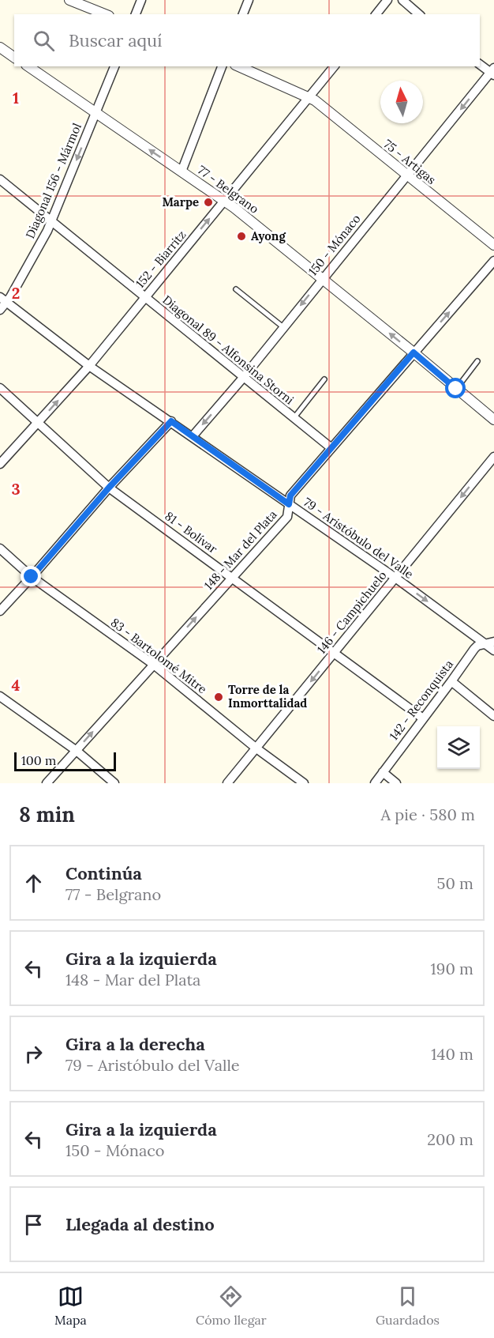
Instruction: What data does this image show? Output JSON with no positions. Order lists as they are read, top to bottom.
{
  "streets": {
    "street": [
      "75 - Artigas",
      "Diagonal 156 - Mármol",
      "77 - Belgrano",
      "150 - Mónaco",
      "152 - Biarritz",
      "Diagonal 89 - Alfonsina Storni",
      "81 - Bolívar",
      "79 - Aristóbulo del Valle",
      "148 - Mar del Plata",
      "146 - Campichuelo",
      "83 - Bartolomé Mitre",
      "142 - Reconquista"
    ]
  },
  "crossings": [
    ["75 - Artigas", "150 - Mónaco"],
    ["75 - Artigas", "152 - Biarritz"],
    ["Diagonal 156 - Mármol", "77 - Belgrano"],
    ["Diagonal 156 - Mármol", "Diagonal 89 - Alfonsina Storni"],
    ["Diagonal 156 - Mármol", "79 - Aristóbulo del Valle"],
    ["77 - Belgrano", "150 - Mónaco"],
    ["77 - Belgrano", "152 - Biarritz"],
    ["77 - Belgrano", "148 - Mar del Plata"],
    ["150 - Mónaco", "Diagonal 89 - Alfonsina Storni"],
    ["150 - Mónaco", "79 - Aristóbulo del Valle"],
    ["152 - Biarritz", "Diagonal 89 - Alfonsina Storni"],
    ["152 - Biarritz", "81 - Bolívar"],
    ["152 - Biarritz", "79 - Aristóbulo del Valle"],
    ["Diagonal 89 - Alfonsina Storni", "148 - Mar del Plata"],
    ["81 - Bolívar", "148 - Mar del Plata"],
    ["81 - Bolívar", "146 - Campichuelo"],
    ["81 - Bolívar", "142 - Reconquista"],
    ["79 - Aristóbulo del Valle", "148 - Mar del Plata"],
    ["79 - Aristóbulo del Valle", "146 - Campichuelo"],
    ["79 - Aristóbulo del Valle", "142 - Reconquista"],
    ["148 - Mar del Plata", "83 - Bartolomé Mitre"],
    ["146 - Campichuelo", "83 - Bartolomé Mitre"]
  ],
  "one_way": [
    "Diagonal 156 - Mármol",
    "77 - Belgrano",
    "150 - Mónaco",
    "152 - Biarritz",
    "148 - Mar del Plata",
    "146 - Campichuelo"
  ],
  "places": ["Marpe", "Ayong", "Torre de la Inmorttalidad"],
  "scale_bar": "100 m",
  "north": "top",
  "page": {
    "search": "Buscar aquí",
    "scale": "100 m",
    "heading": ["8 min", "A pie · 580 m"],
    "list": [
      ["Continúa", "77 - Belgrano", "50 m"],
      ["Gira a la izquierda", "148 - Mar del Plata", "190 m"],
      ["Gira a la derecha", "79 - Aristóbulo del Valle", "140 m"],
      ["Gira a la izquierda", "150 - Mónaco", "200 m"],
      "Llegada al destino"
    ],
    "nav": ["Mapa", "Cómo llegar", "Guardados"]
  },
  "grid": {
    "rows": [
      "1",
      "2",
      "3",
      "4"
    ]
  }
}
